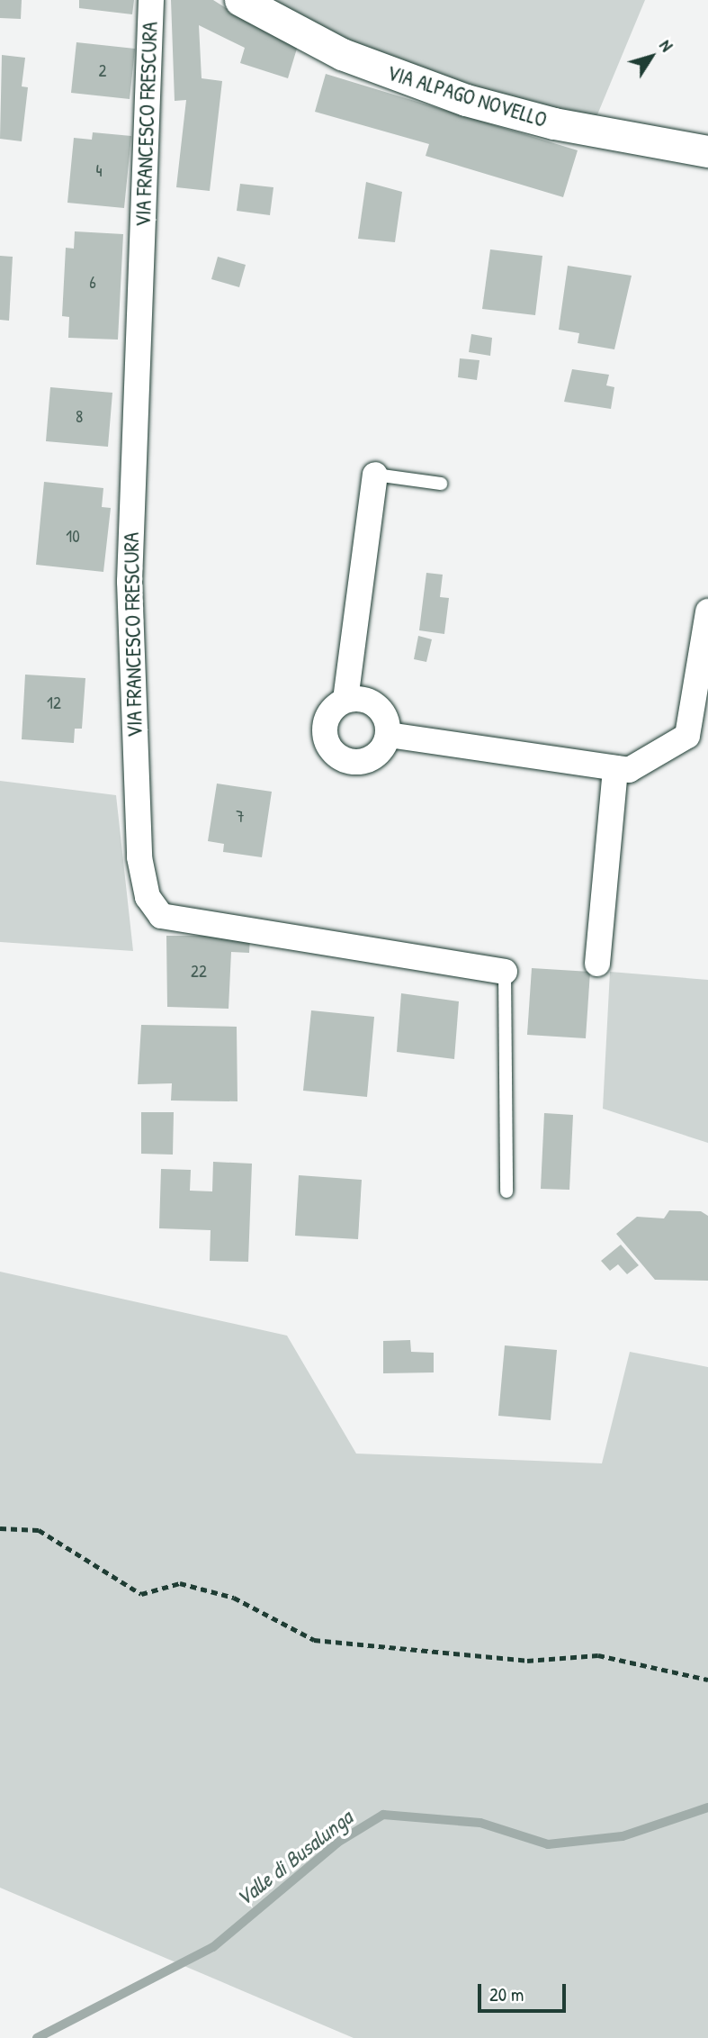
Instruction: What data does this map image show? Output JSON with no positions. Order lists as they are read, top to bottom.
{
  "streets": {
    "street": ["VIA ALPAGO NOVELLO", "VIA FRANCESCO FRESCURA"]
  },
  "water": ["Valle di Busalunga"],
  "house_numbers": [
    "2",
    "4",
    "6",
    "8",
    "10",
    "12",
    "7",
    "22"
  ],
  "scale_bar": "20 m",
  "north": "top right"
}
